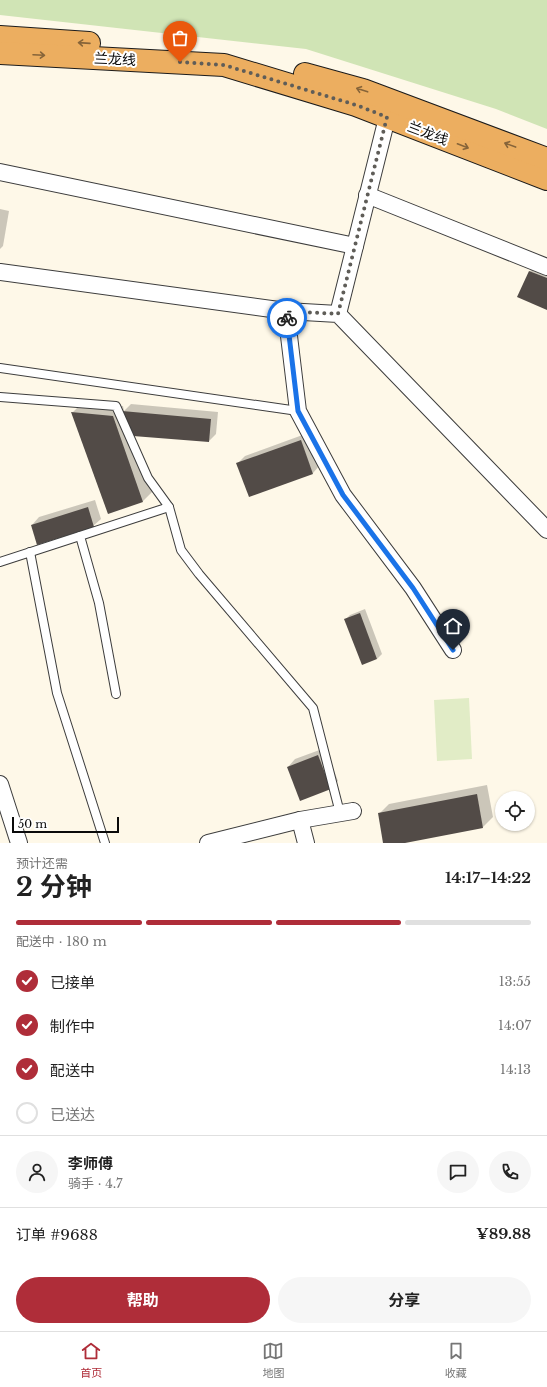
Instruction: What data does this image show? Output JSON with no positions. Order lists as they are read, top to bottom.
{
  "streets": {
    "highway": ["兰龙线"]
  },
  "scale_bar": "50 m",
  "page": {
    "scale": "50 m",
    "heading": ["2 分钟", "预计还需", "14:17–14:22"],
    "panel": [
      "李师傅",
      "骑手 · 4.7",
      "订单 #9688",
      "¥89.88"
    ],
    "bar": "配送中 · 180 m",
    "list": [
      ["已接单", "13:55"],
      ["制作中", "14:07"],
      ["配送中", "14:13"],
      "已送达"
    ],
    "buttons": ["帮助", "分享"],
    "tabs": ["首页", "地图", "收藏"]
  }
}
